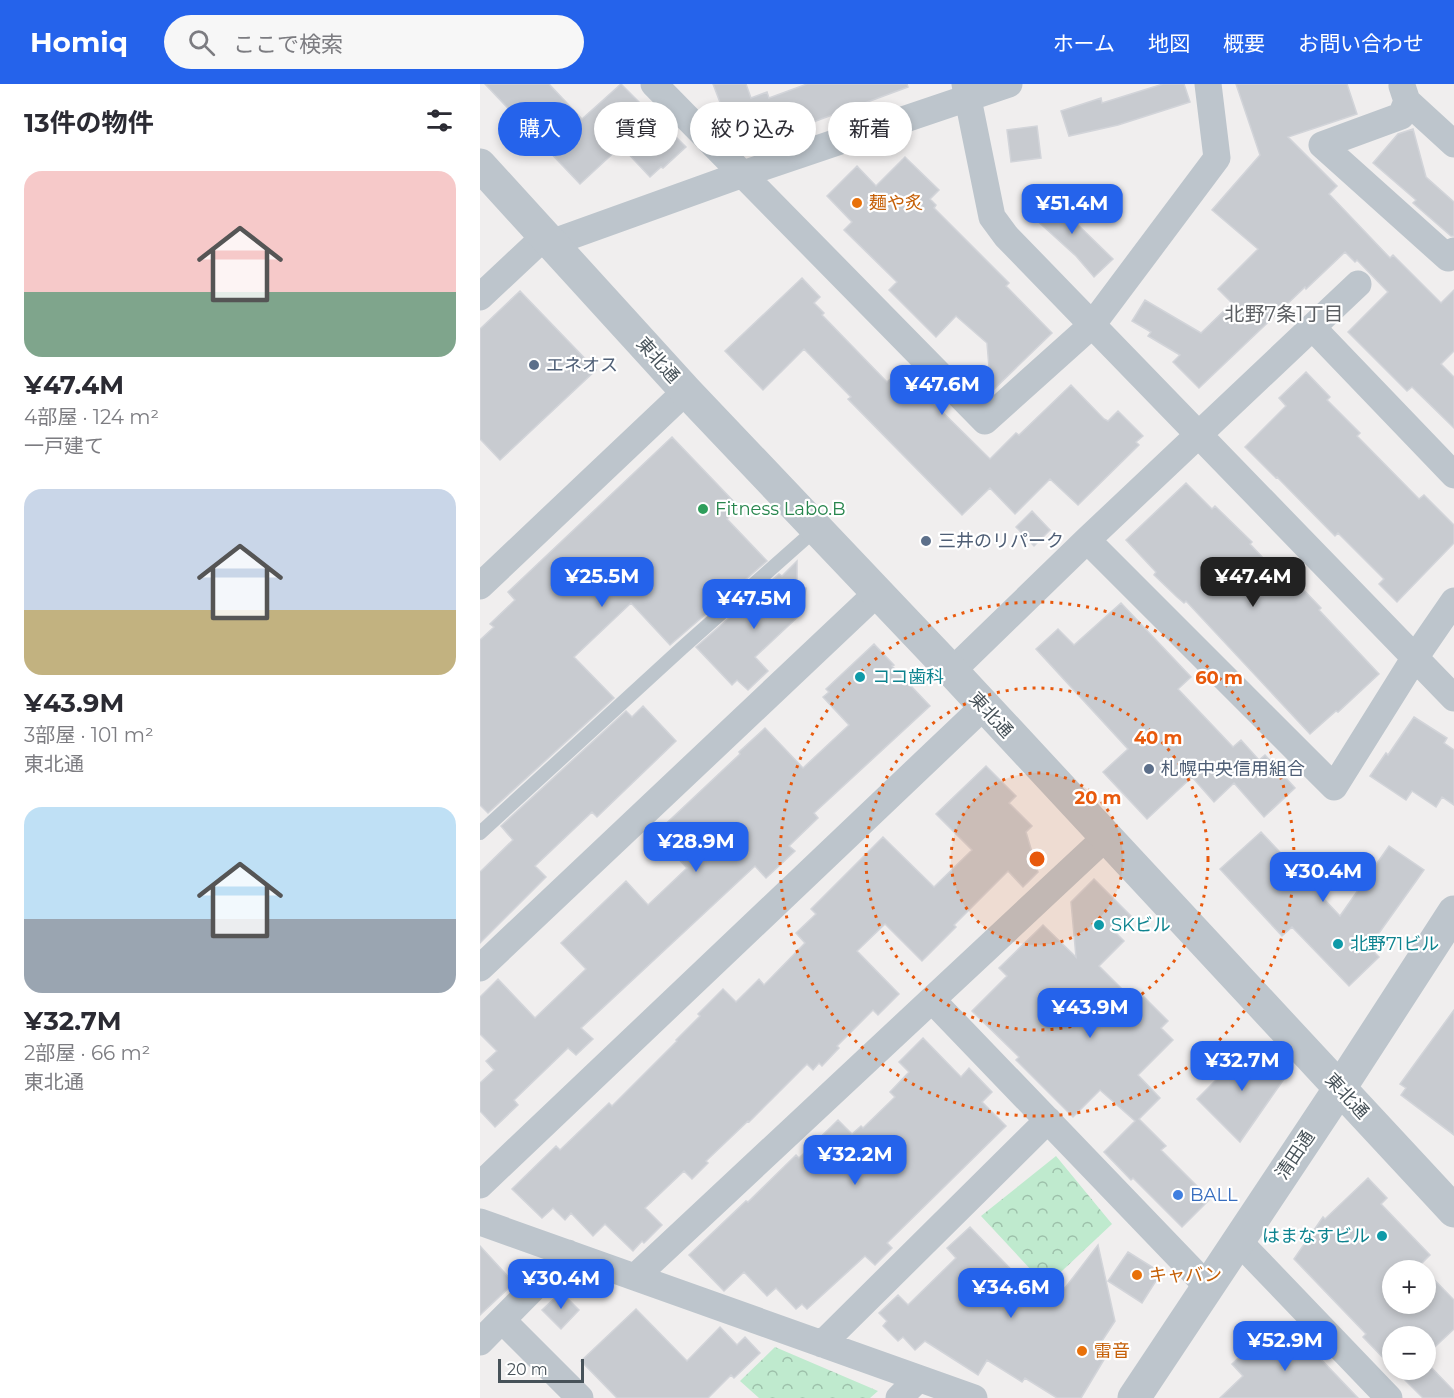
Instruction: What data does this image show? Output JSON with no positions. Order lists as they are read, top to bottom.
{
  "streets": {
    "street": ["東北通", "清田通"]
  },
  "crossings": [
    ["東北通", "清田通"]
  ],
  "districts": ["北野7条1丁目"],
  "places": [
    "麺や炙",
    "エネオス",
    "Fitness Labo.B",
    "三井のリパーク",
    "ココ歯科",
    "札幌中央信用組合",
    "SKビル",
    "北野71ビル",
    "BALL",
    "はまなすビル",
    "キャバン",
    "雷音"
  ],
  "scale_bar": "20 m",
  "page": {
    "header": "Homiq",
    "search": "ここで検索",
    "nav": [
      "ホーム",
      "地図",
      "概要",
      "お問い合わせ"
    ],
    "heading": "13件の物件",
    "chip": [
      "購入",
      "賃貸",
      "絞り込み",
      "新着"
    ],
    "list": [
      {
        "name": "¥47.4M",
        "note": "4部屋 · 124 m² · 一戸建て"
      },
      {
        "name": "¥43.9M",
        "note": "3部屋 · 101 m² · 東北通"
      },
      {
        "name": "¥32.7M",
        "note": "2部屋 · 66 m² · 東北通"
      }
    ],
    "price": [
      "¥51.4M",
      "¥47.6M",
      "¥25.5M",
      "¥47.4M",
      "¥47.5M",
      "¥28.9M",
      "¥30.4M",
      "¥43.9M",
      "¥32.7M",
      "¥32.2M",
      "¥30.4M",
      "¥34.6M",
      "¥52.9M"
    ],
    "map_buttons": ["+", "−"],
    "scale": "20 m"
  },
  "rings": ["60 m", "40 m", "20 m"]
}
